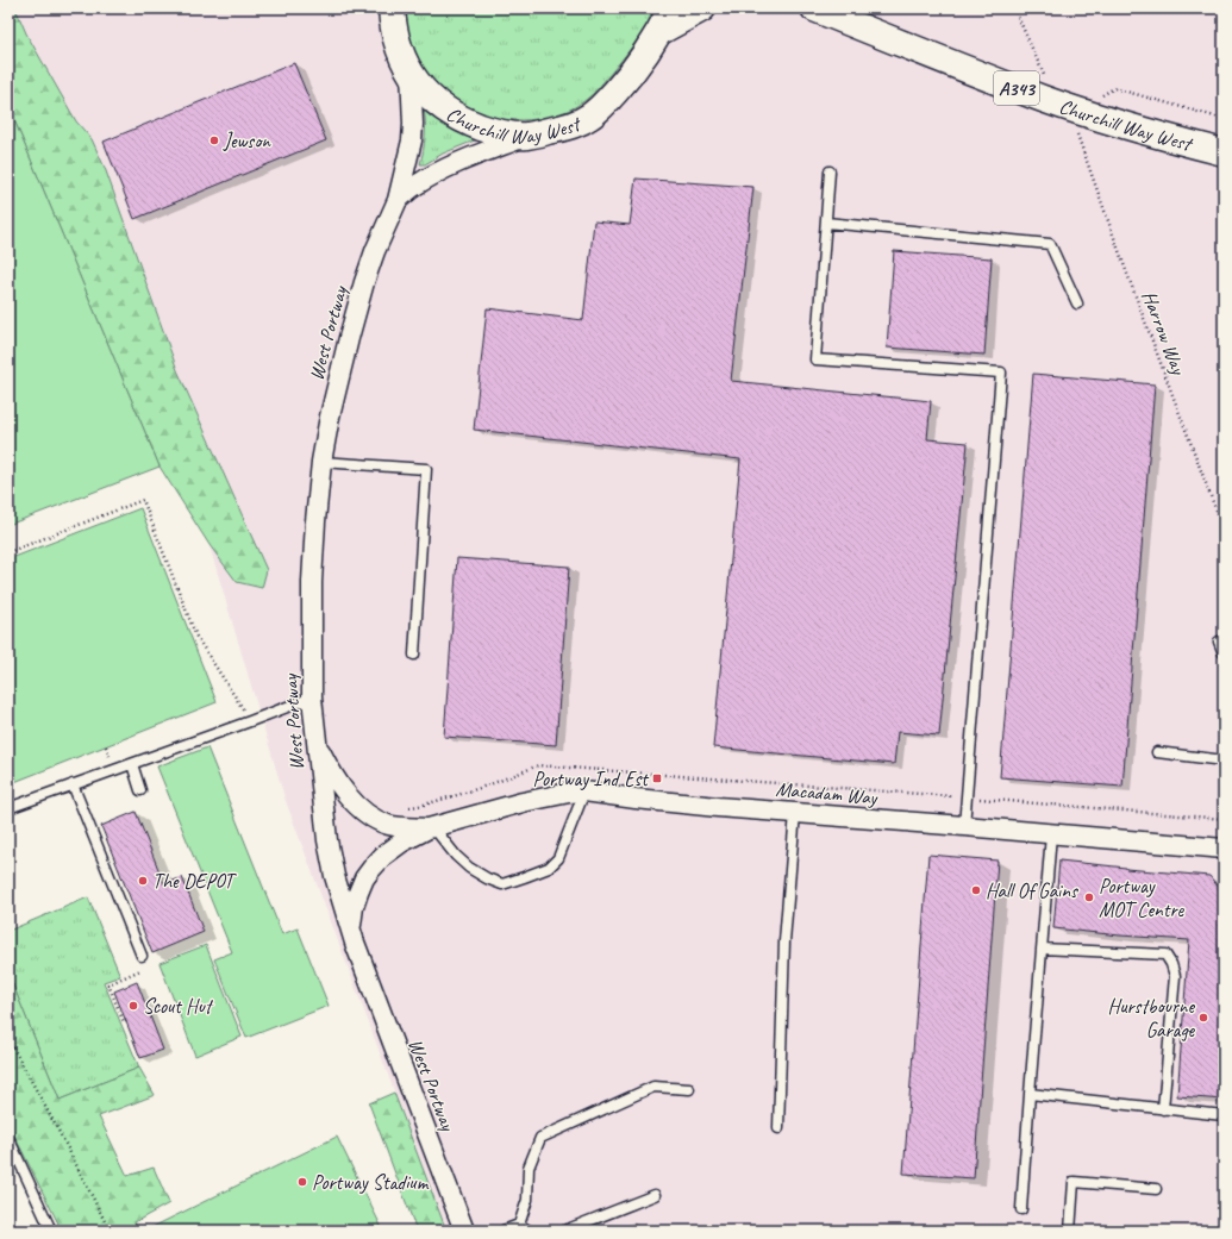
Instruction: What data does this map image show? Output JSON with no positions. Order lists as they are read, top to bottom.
{
  "streets": {
    "main road": ["A343", "Churchill Way West"],
    "street": ["West Portway", "Macadam Way"],
    "path": ["Harrow Way"]
  },
  "crossings": [
    ["Churchill Way West", "West Portway"]
  ],
  "places": {
    "other": [
      "Jewson",
      "The DEPOT",
      "Hall Of Gains",
      "Portway MOT Centre",
      "Scout Hut",
      "Hurstbourne Garage",
      "Portway Stadium"
    ],
    "transit": ["Portway Ind Est"]
  }
}
